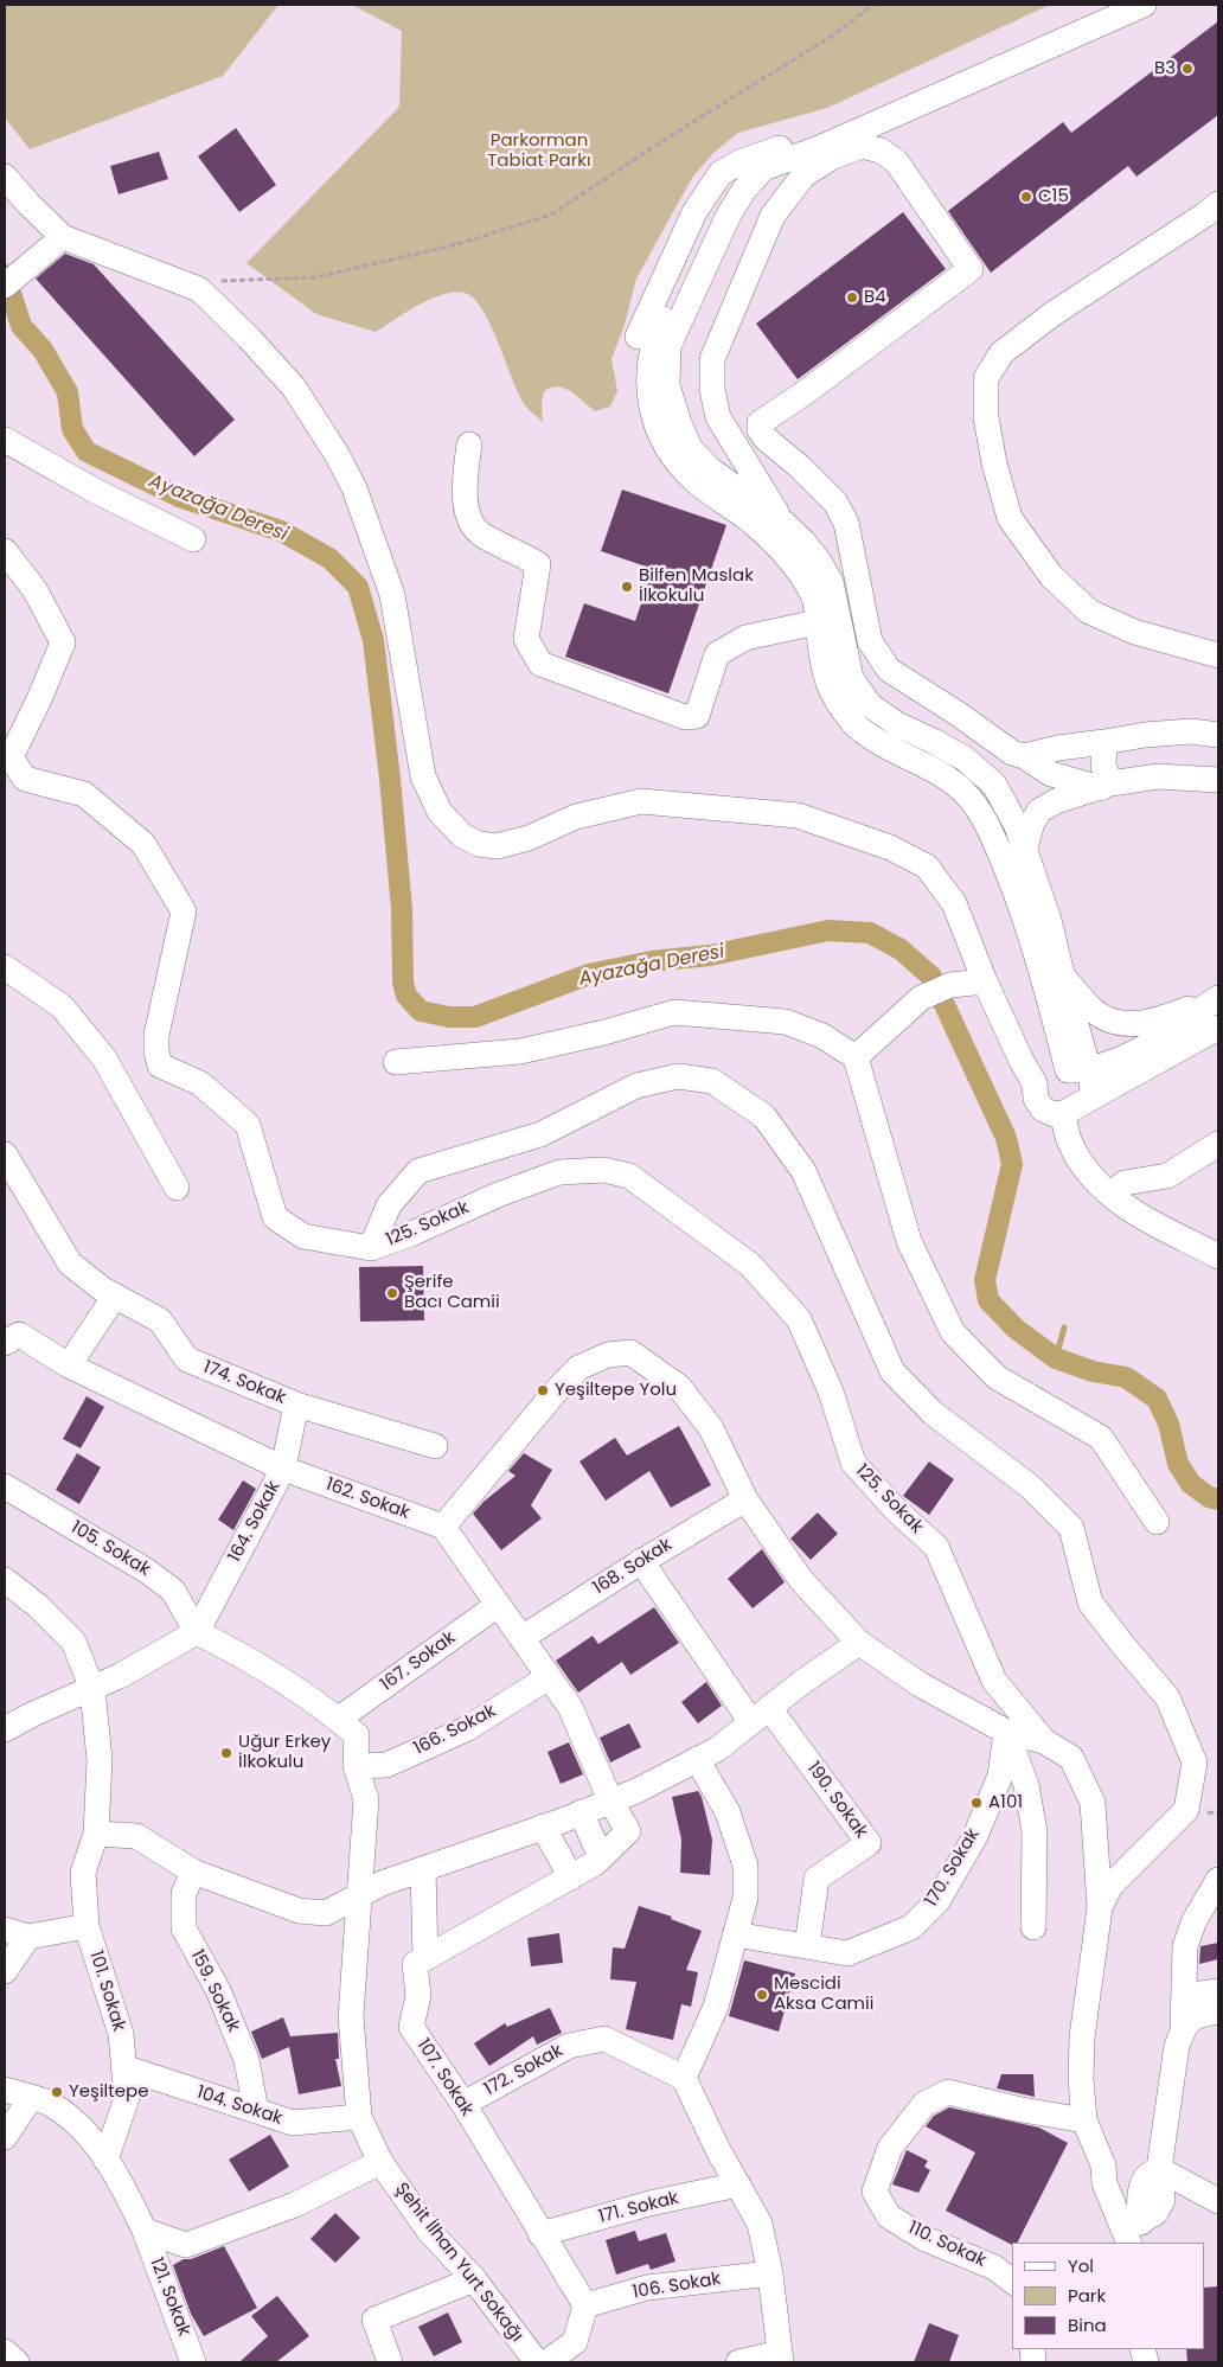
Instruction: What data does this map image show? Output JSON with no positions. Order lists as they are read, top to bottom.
{
  "streets": {
    "street": [
      "125. Sokak",
      "174. Sokak",
      "162. Sokak",
      "164. Sokak",
      "105. Sokak",
      "168. Sokak",
      "167. Sokak",
      "166. Sokak",
      "190. Sokak",
      "170. Sokak",
      "101. Sokak",
      "159. Sokak",
      "172. Sokak",
      "107. Sokak",
      "104. Sokak",
      "171. Sokak",
      "110. Sokak",
      "Şehit İlhan Yurt Sokağı",
      "106. Sokak",
      "121. Sokak"
    ]
  },
  "crossings": [
    ["174. Sokak", "164. Sokak"],
    ["162. Sokak", "164. Sokak"],
    ["164. Sokak", "105. Sokak"],
    ["190. Sokak", "170. Sokak"],
    ["101. Sokak", "104. Sokak"],
    ["159. Sokak", "104. Sokak"],
    ["172. Sokak", "107. Sokak"],
    ["107. Sokak", "171. Sokak"],
    ["107. Sokak", "106. Sokak"],
    ["104. Sokak", "Şehit İlhan Yurt Sokağı"]
  ],
  "water": ["Ayazağa Deresi"],
  "parks": ["Parkorman Tabiat Parkı"],
  "places": [
    "B3",
    "C15",
    "B4",
    "Bilfen Maslak İlkokulu",
    "Şerife Bacı Camii",
    "Yeşiltepe Yolu",
    "Uğur Erkey İlkokulu",
    "A101",
    "Mescidi Aksa Camii",
    "Yeşiltepe"
  ],
  "legend": ["Yol", "Park", "Bina"]
}
